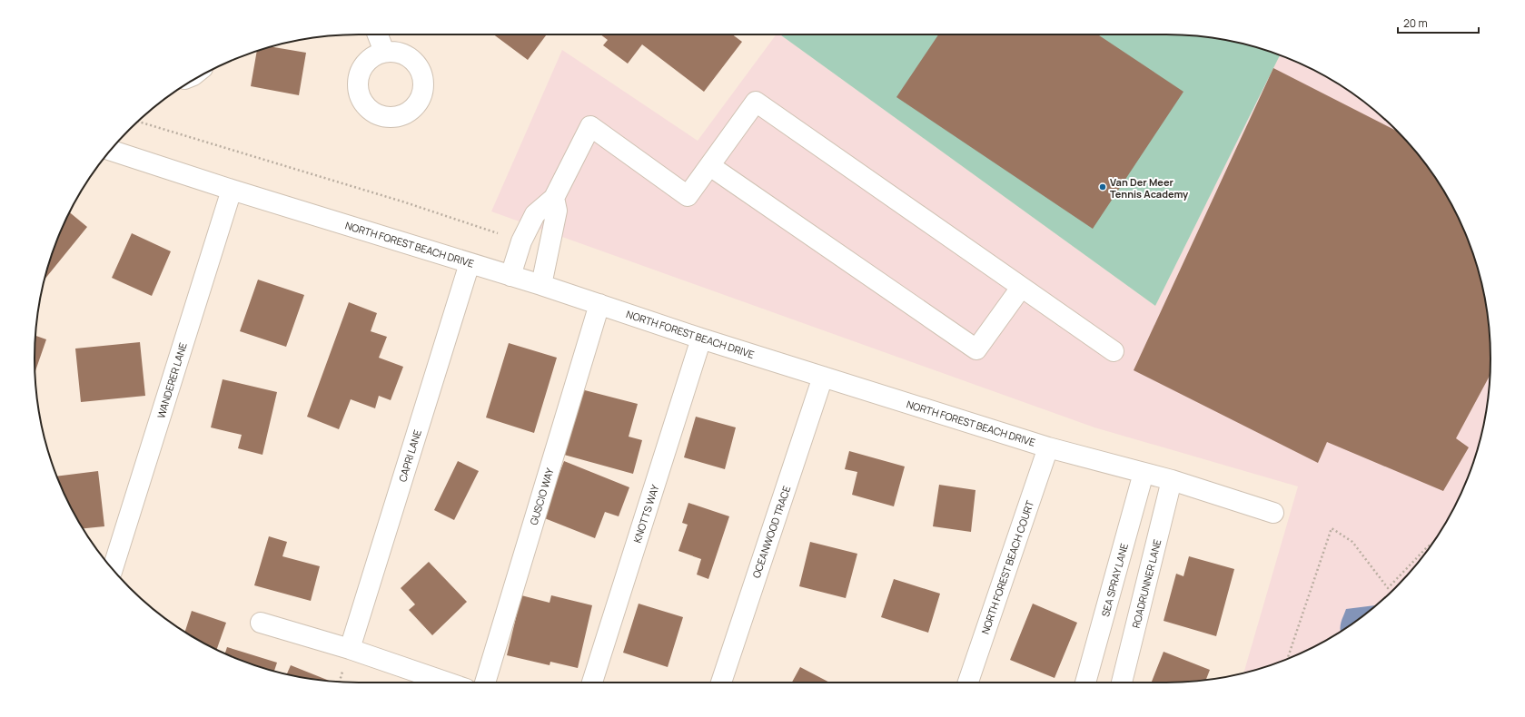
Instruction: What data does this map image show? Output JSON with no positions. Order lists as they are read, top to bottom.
{
  "streets": {
    "street": [
      "NORTH FOREST BEACH DRIVE",
      "WANDERER LANE",
      "CAPRI LANE",
      "GUSCIO WAY",
      "KNOTTS WAY",
      "OCEANWOOD TRACE",
      "NORTH FOREST BEACH COURT",
      "SEA SPRAY LANE",
      "ROADRUNNER LANE"
    ]
  },
  "crossings": [
    ["NORTH FOREST BEACH DRIVE", "WANDERER LANE"],
    ["NORTH FOREST BEACH DRIVE", "CAPRI LANE"],
    ["NORTH FOREST BEACH DRIVE", "GUSCIO WAY"],
    ["NORTH FOREST BEACH DRIVE", "KNOTTS WAY"],
    ["NORTH FOREST BEACH DRIVE", "OCEANWOOD TRACE"],
    ["NORTH FOREST BEACH DRIVE", "NORTH FOREST BEACH COURT"],
    ["NORTH FOREST BEACH DRIVE", "SEA SPRAY LANE"],
    ["NORTH FOREST BEACH DRIVE", "ROADRUNNER LANE"]
  ],
  "places": ["Van Der Meer Tennis Academy"],
  "scale_bar": "20 m"
}
